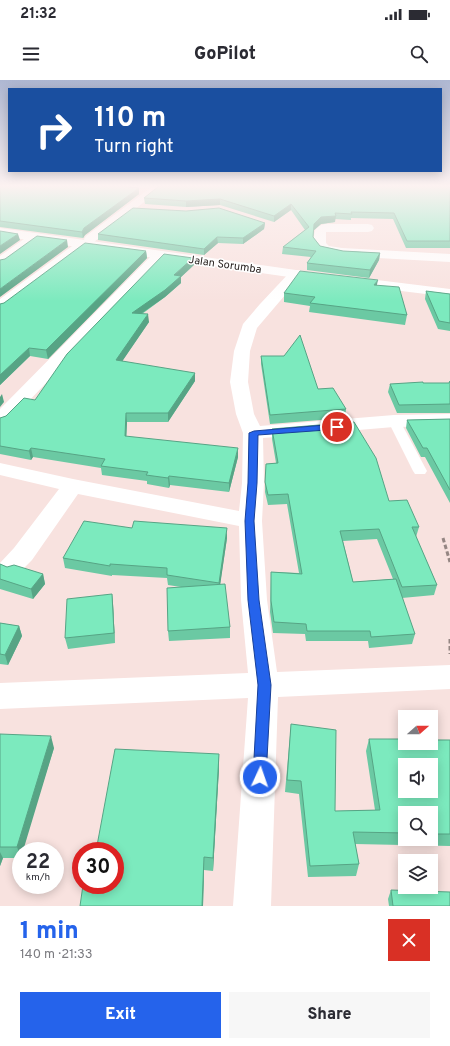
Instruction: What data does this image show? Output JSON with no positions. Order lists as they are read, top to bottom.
{
  "streets": {
    "street": ["Jalan Sorumba"]
  },
  "north": "right",
  "page": {
    "status": "21:32",
    "header": "GoPilot",
    "turn": ["110 m", "Turn right"],
    "speed": "22 km/h",
    "limit": "30",
    "heading": ["1 min", "140 m · 21:33"],
    "buttons": ["Exit", "Share"]
  }
}
